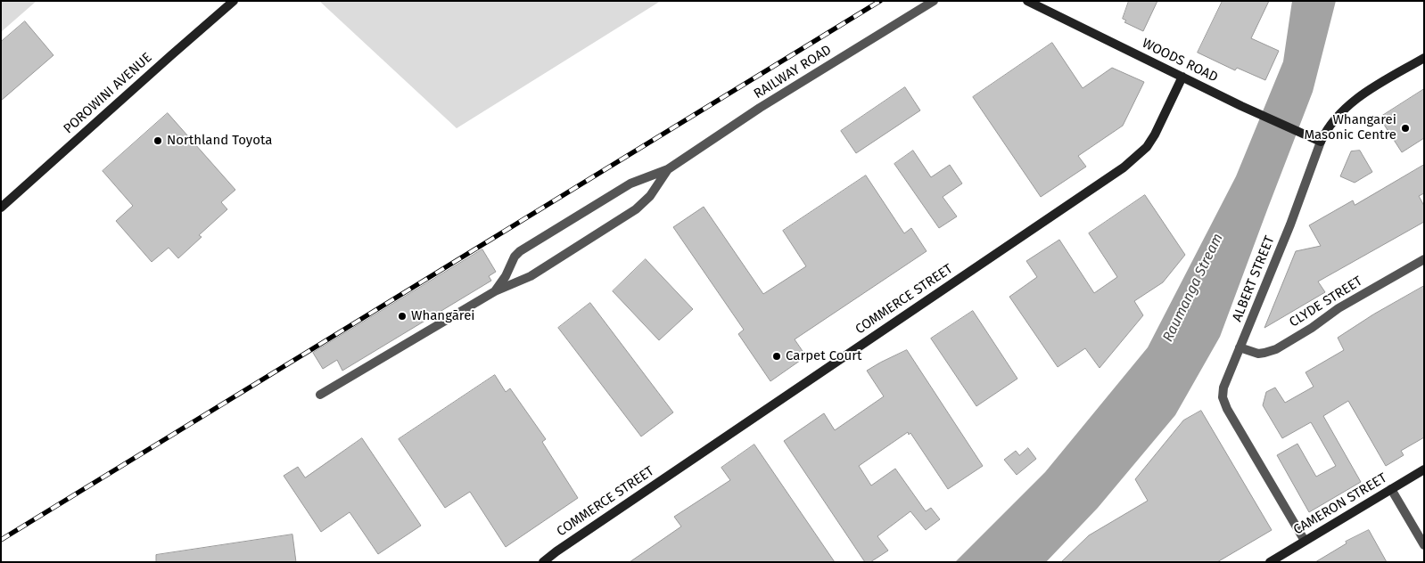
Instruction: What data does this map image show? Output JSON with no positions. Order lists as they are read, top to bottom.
{
  "streets": {
    "street": [
      "WOODS ROAD",
      "RAILWAY ROAD",
      "POROWINI AVENUE",
      "ALBERT STREET",
      "COMMERCE STREET",
      "CLYDE STREET",
      "CAMERON STREET"
    ]
  },
  "crossings": [
    ["WOODS ROAD", "ALBERT STREET"],
    ["WOODS ROAD", "COMMERCE STREET"],
    ["ALBERT STREET", "CLYDE STREET"],
    ["ALBERT STREET", "CAMERON STREET"]
  ],
  "water": ["Raumanga Stream"],
  "places": [
    "Whangarei Masonic Centre",
    "Northland Toyota",
    "Whangārei",
    "Carpet Court"
  ]
}
